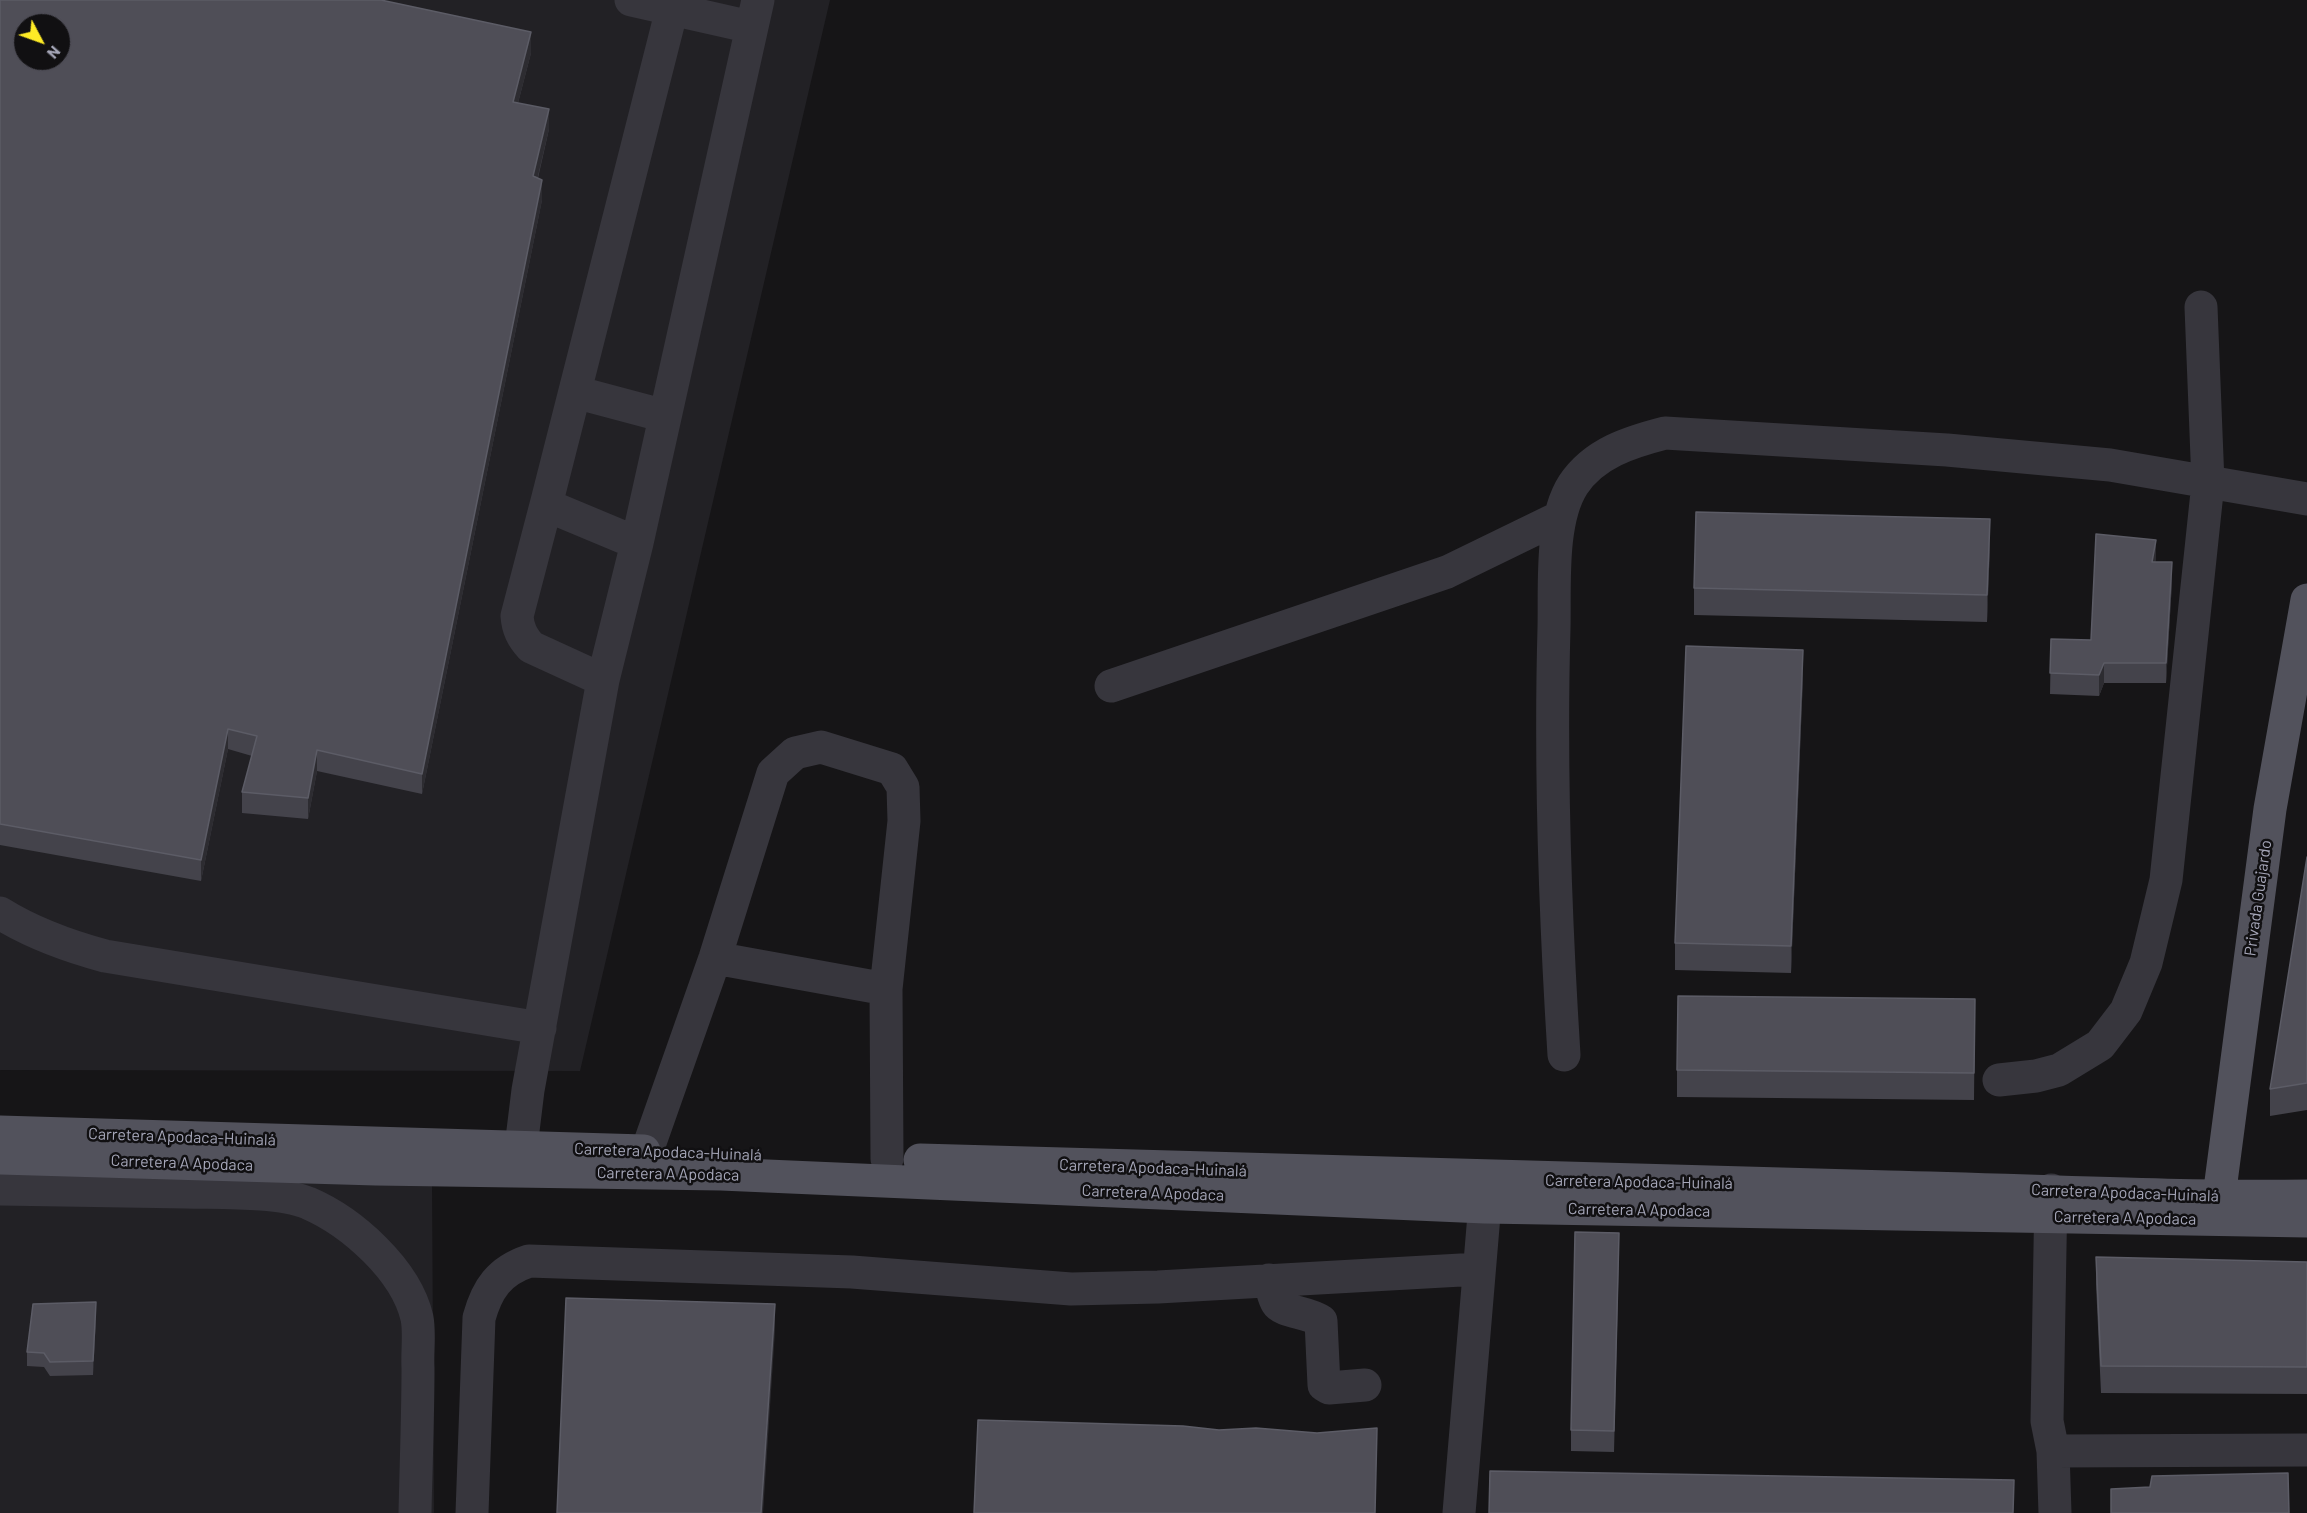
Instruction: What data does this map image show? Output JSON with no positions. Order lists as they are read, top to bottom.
{
  "streets": {
    "main road": ["Privada Guajardo", "Carretera Apodaca-Huinalá", "Carretera A Apodaca"]
  },
  "crossings": [
    ["Privada Guajardo", "Carretera Apodaca-Huinalá"],
    ["Carretera Apodaca-Huinalá", "Carretera A Apodaca"]
  ],
  "north": "bottom right"
}
